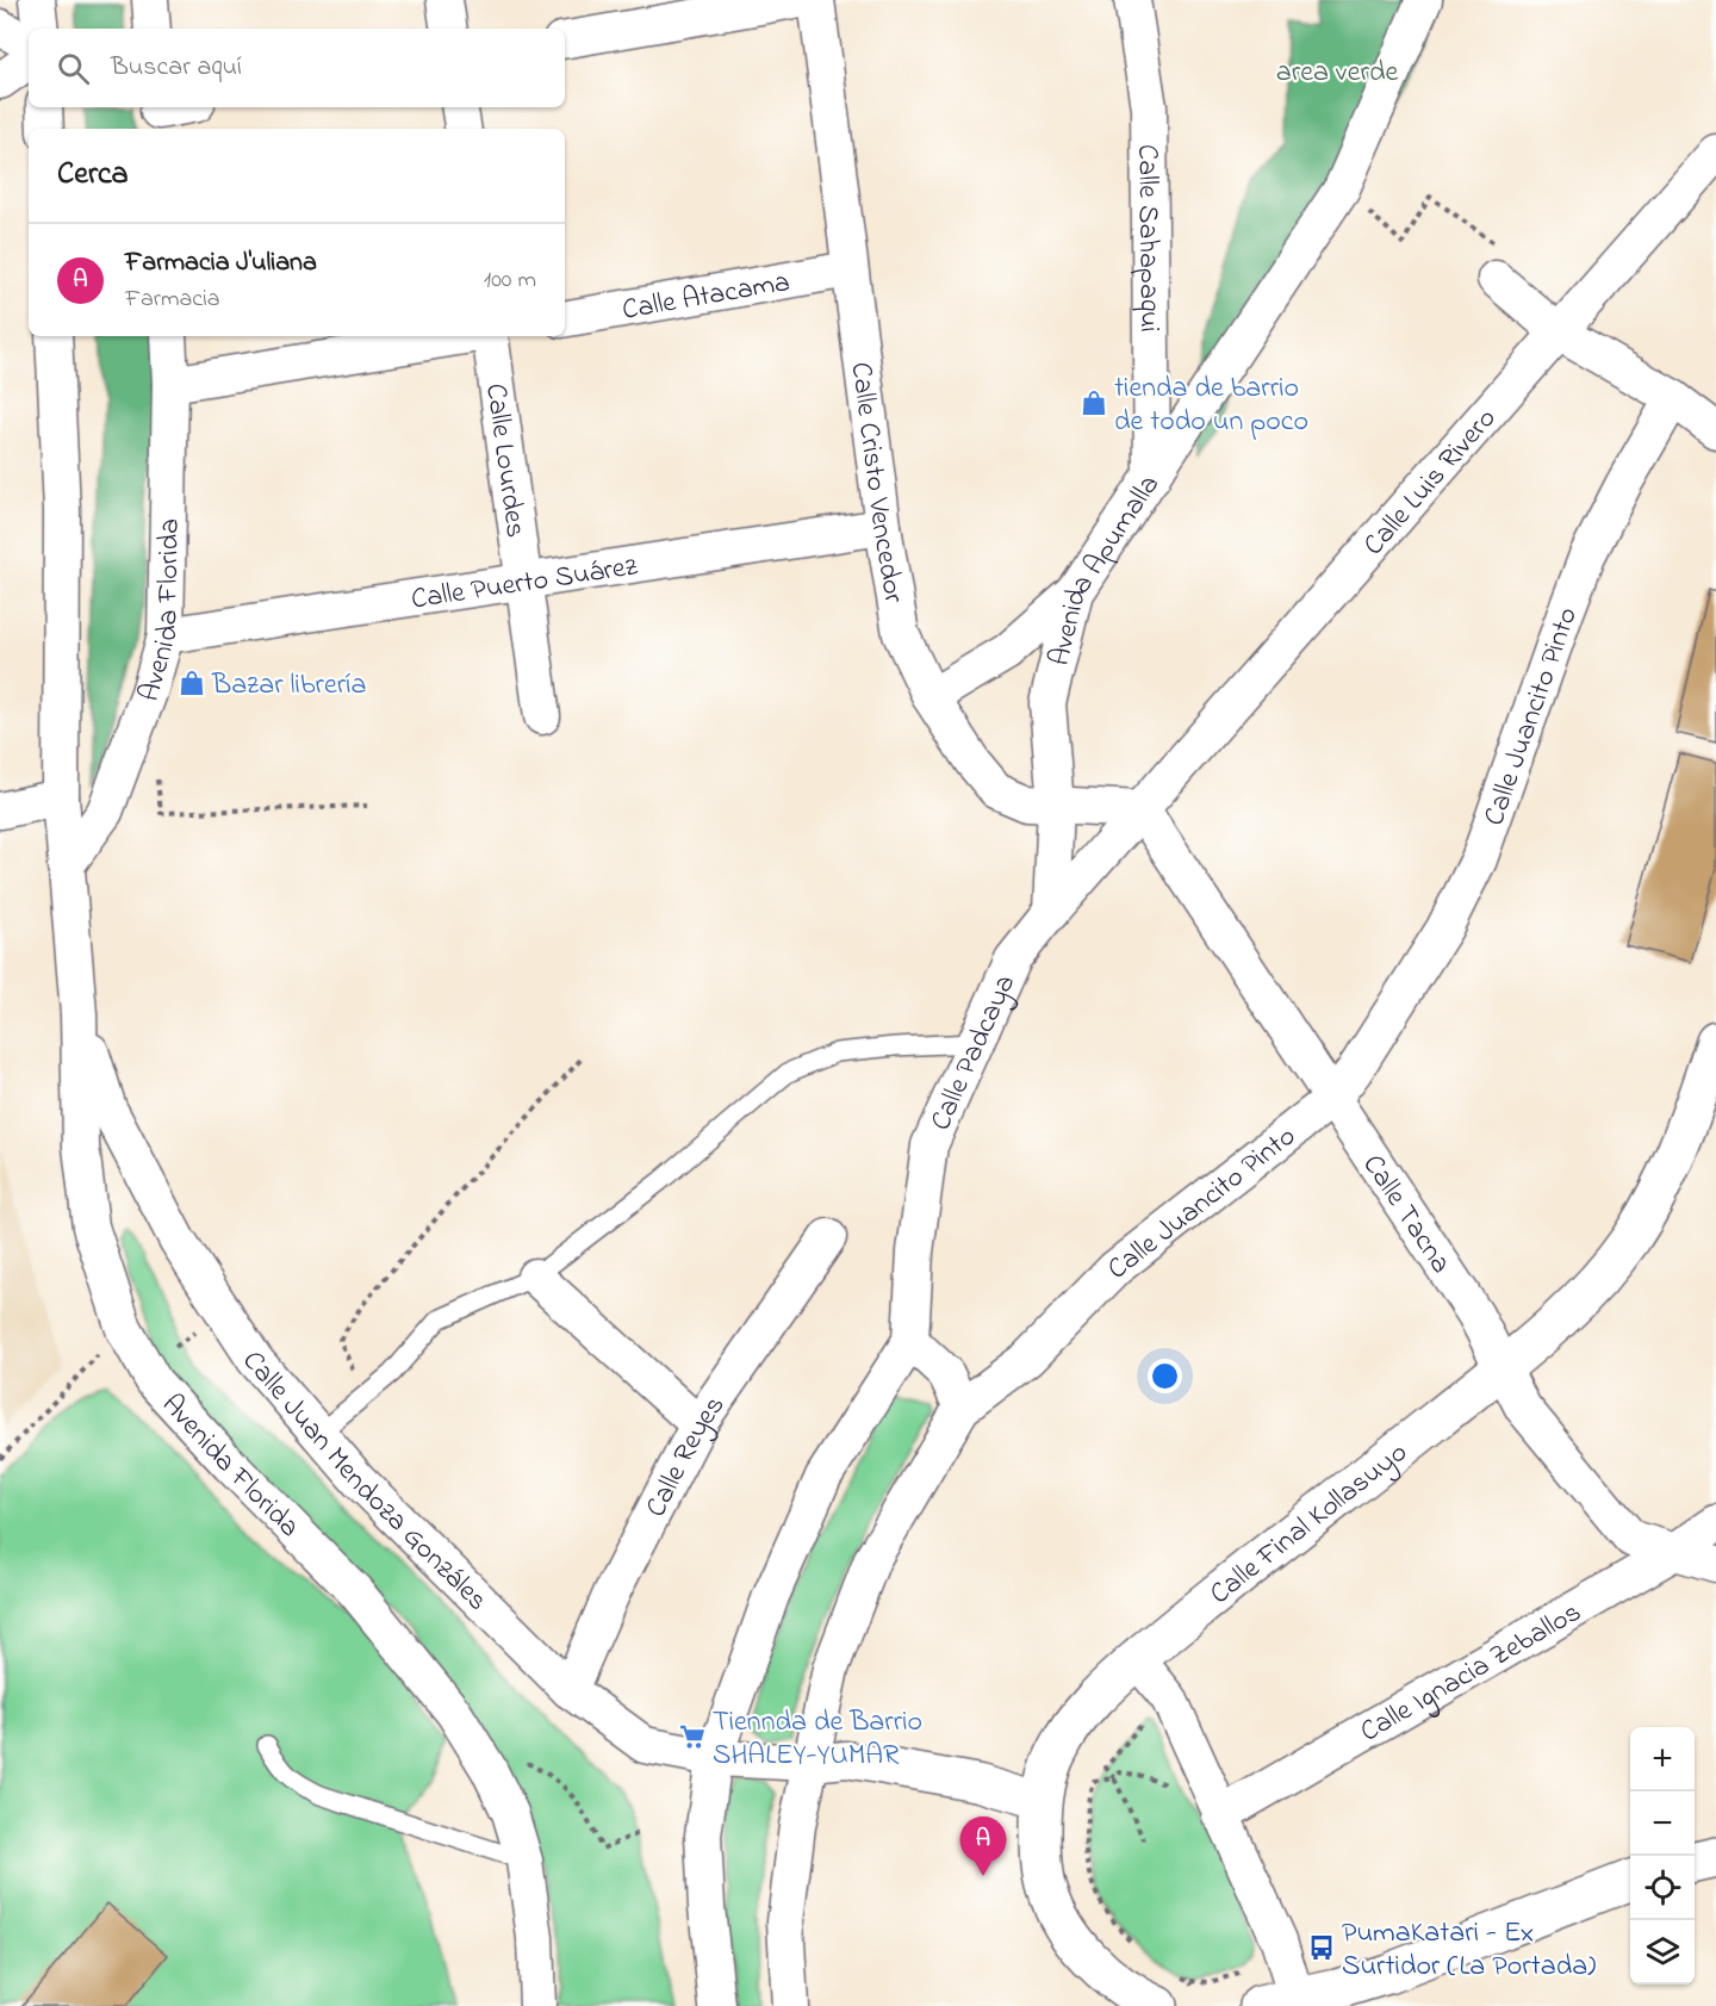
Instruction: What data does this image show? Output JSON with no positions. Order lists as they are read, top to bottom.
{
  "streets": {
    "main road": ["Calle Final Kollasuyo"],
    "street": [
      "Calle Sahapaqui",
      "Calle Atacama",
      "Calle Lourdes",
      "Calle Cristo Vencedor",
      "Calle Luis Rivero",
      "Avenida Apumalla",
      "Calle Puerto Suárez",
      "Avenida Florida",
      "Calle Juancito Pinto",
      "Calle Padcaya",
      "Calle Tacna",
      "Calle Reyes",
      "Calle Juan Mendoza Gonzáles",
      "Calle Ignacia Zeballos"
    ]
  },
  "crossings": [
    ["Calle Sahapaqui", "Avenida Apumalla"],
    ["Calle Atacama", "Calle Cristo Vencedor"],
    ["Calle Lourdes", "Calle Puerto Suárez"],
    ["Calle Cristo Vencedor", "Calle Luis Rivero"],
    ["Calle Cristo Vencedor", "Avenida Apumalla"],
    ["Calle Cristo Vencedor", "Calle Puerto Suárez"],
    ["Calle Cristo Vencedor", "Calle Padcaya"],
    ["Calle Cristo Vencedor", "Calle Tacna"],
    ["Calle Luis Rivero", "Calle Padcaya"],
    ["Calle Luis Rivero", "Calle Tacna"],
    ["Avenida Apumalla", "Calle Padcaya"],
    ["Calle Puerto Suárez", "Avenida Florida"],
    ["Avenida Florida", "Calle Juan Mendoza Gonzáles"],
    ["Calle Juancito Pinto", "Calle Tacna"],
    ["Calle Juancito Pinto", "Calle Juan Mendoza Gonzáles"],
    ["Calle Padcaya", "Calle Tacna"],
    ["Calle Tacna", "Calle Final Kollasuyo"],
    ["Calle Tacna", "Calle Ignacia Zeballos"],
    ["Calle Reyes", "Calle Juan Mendoza Gonzáles"],
    ["Calle Juan Mendoza Gonzáles", "Calle Final Kollasuyo"]
  ],
  "parks": ["area verde"],
  "places": {
    "shop": ["tienda de barrio de todo un poco", "Bazar librería"],
    "supermarket": ["Tiennda de Barrio SHALEY-YUMAR"],
    "bus stop": ["PumaKatari - Ex Surtidor (La Portada)"]
  },
  "page": {
    "search": "Buscar aquí",
    "heading": "Cerca",
    "list": [
      {
        "mark": "A",
        "name": "Farmacia J'uliana",
        "note": "Farmacia",
        "value": "100 m"
      }
    ],
    "map_buttons": ["+", "−"],
    "pins": "A"
  }
}
